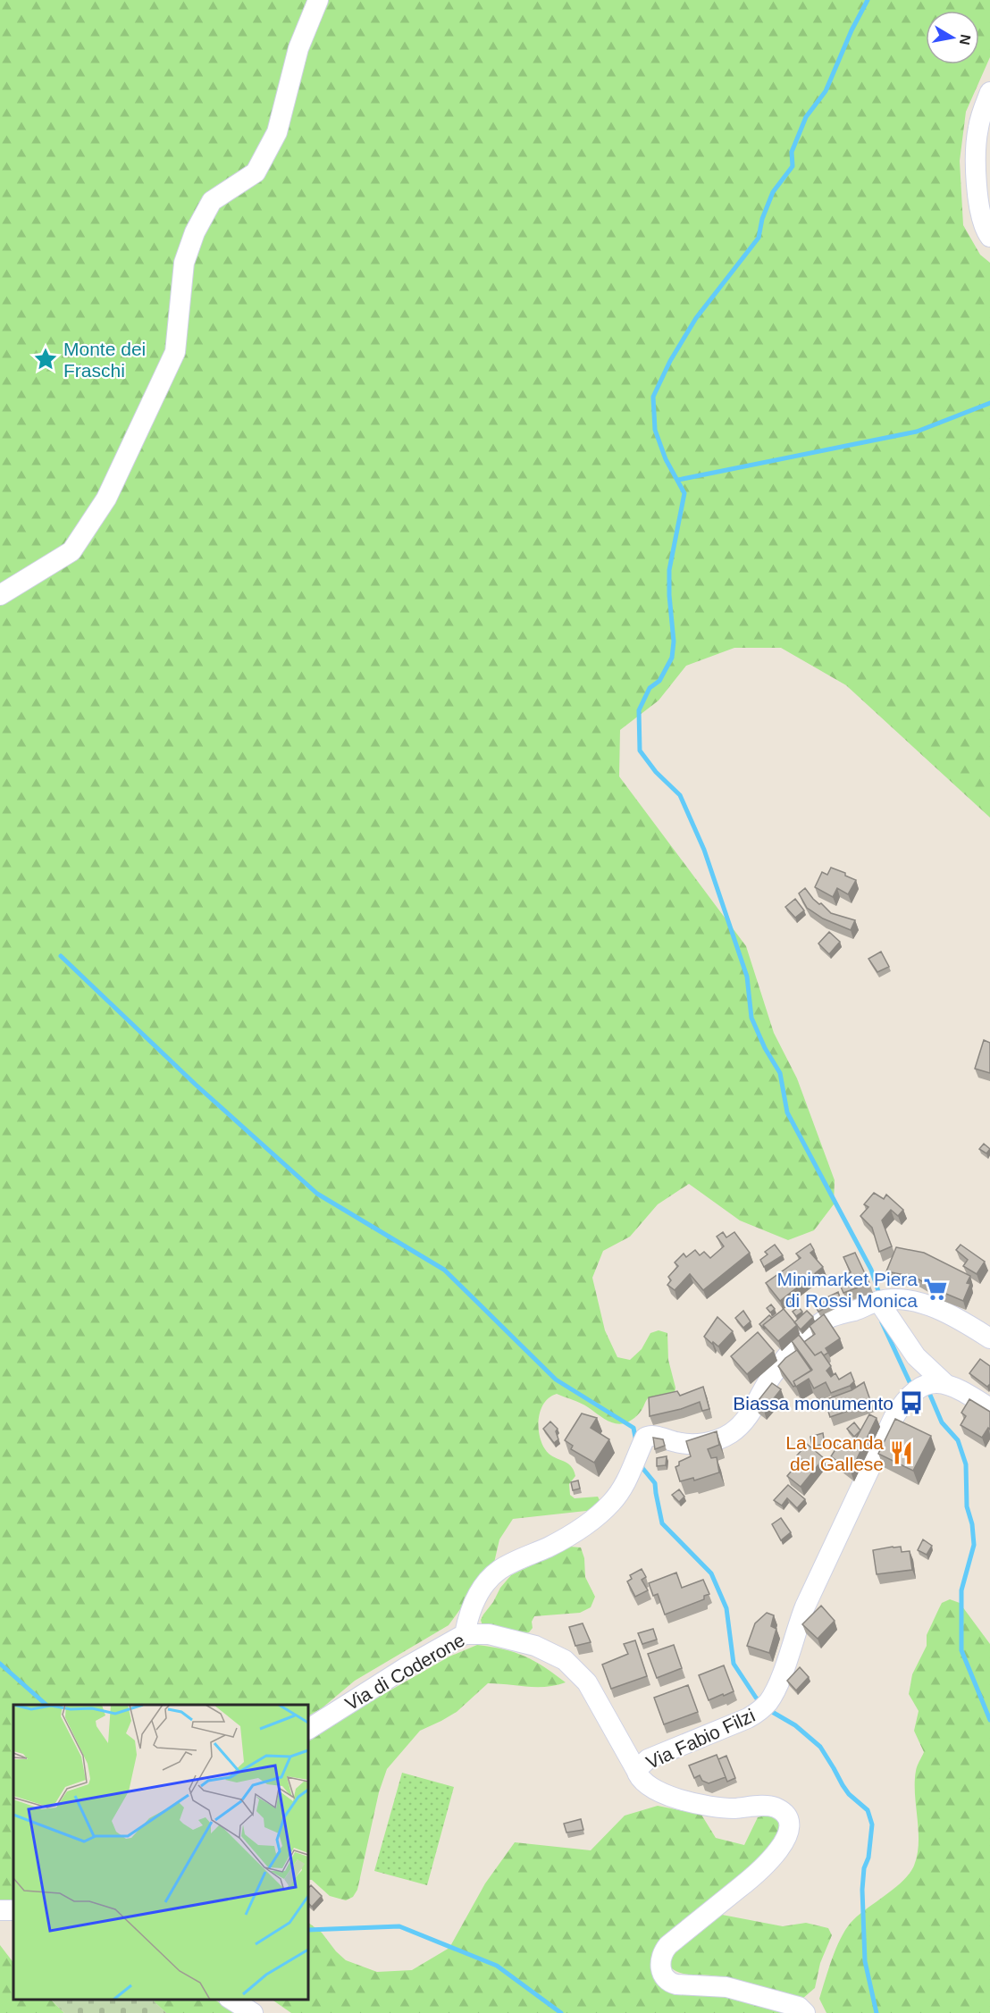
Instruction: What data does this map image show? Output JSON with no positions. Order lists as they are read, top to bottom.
{
  "streets": {
    "street": ["Via di Coderone", "Via Fabio Filzi"]
  },
  "crossings": [
    ["Via di Coderone", "Via Fabio Filzi"]
  ],
  "places": {
    "place": ["Monte dei Fraschi"],
    "supermarket": ["Minimarket Piera di Rossi Monica"],
    "bus stop": ["Biassa monumento"],
    "restaurant": ["La Locanda del Gallese"]
  },
  "north": "right"
}
